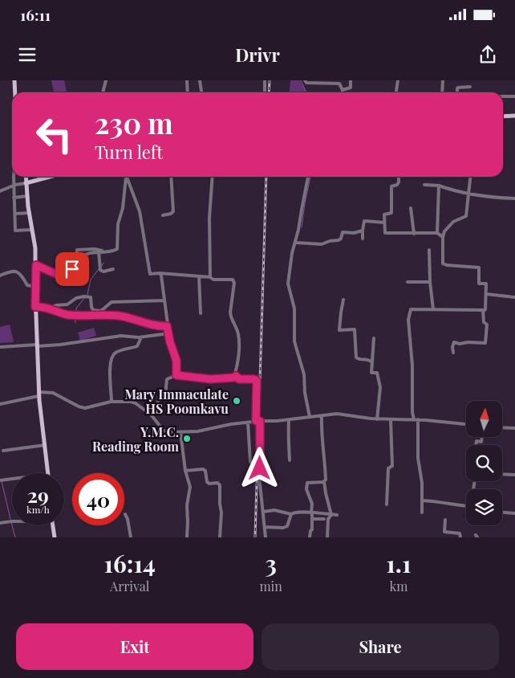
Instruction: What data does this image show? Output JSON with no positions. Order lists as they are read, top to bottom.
{
  "places": ["Mary Immaculate HS Poomkavu", "Y.M.C. Reading Room"],
  "north": "top",
  "page": {
    "status": "16:11",
    "header": "Drivr",
    "turn": ["230 m", "Turn left"],
    "speed": "29 km/h",
    "limit": "40",
    "eta": [
      "16:14",
      "Arrival",
      "3",
      "min",
      "1.1",
      "km"
    ],
    "buttons": ["Exit", "Share"]
  }
}
